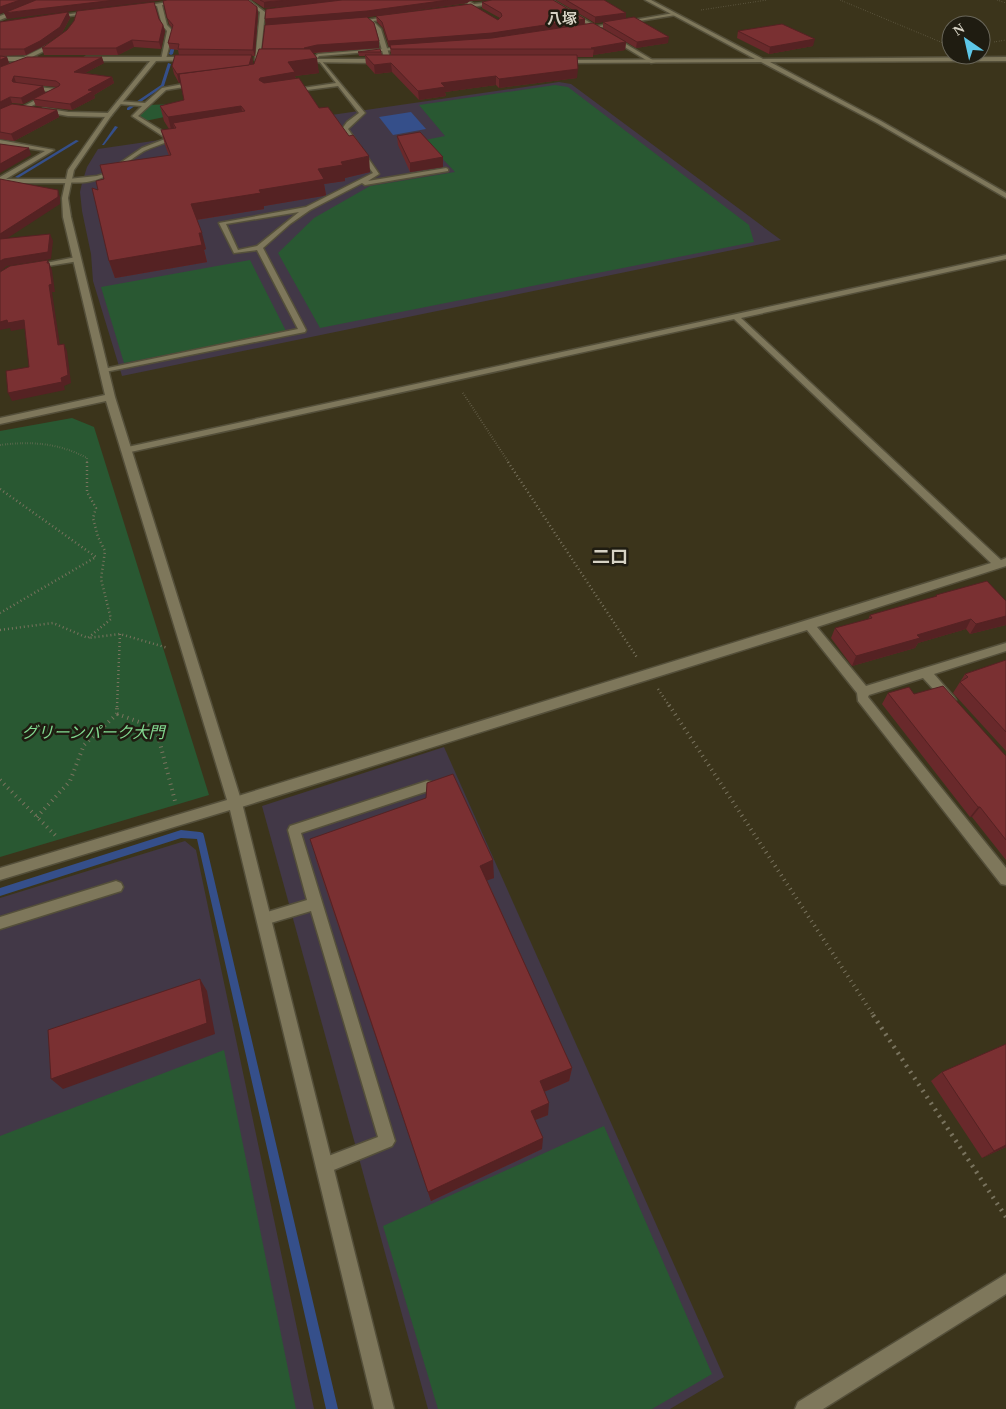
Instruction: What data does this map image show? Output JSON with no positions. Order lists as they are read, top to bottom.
{
  "districts": ["八塚", "二口"],
  "parks": ["グリーンパーク大門"],
  "north": "top left"
}
